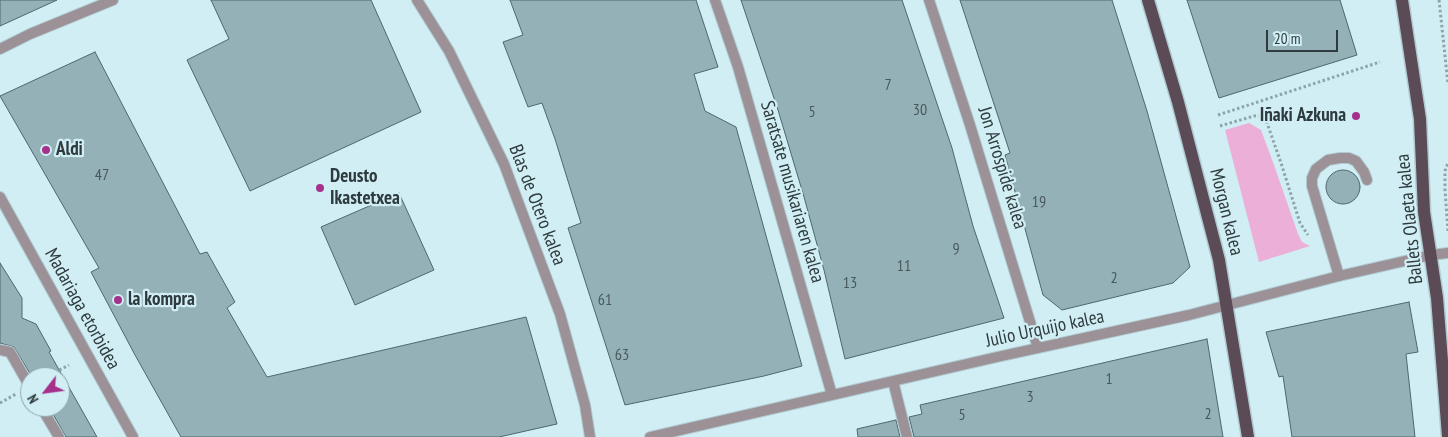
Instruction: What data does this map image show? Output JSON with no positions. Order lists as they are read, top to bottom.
{
  "streets": {
    "main road": ["Morgan kalea", "Ballets Olaeta kalea"],
    "street": [
      "Jon Arrospide kalea",
      "Saratsate musikariaren kalea",
      "Blas de Otero kalea",
      "Madariaga etorbidea",
      "Julio Urquijo kalea"
    ]
  },
  "crossings": [
    ["Jon Arrospide kalea", "Julio Urquijo kalea"],
    ["Saratsate musikariaren kalea", "Julio Urquijo kalea"],
    ["Morgan kalea", "Julio Urquijo kalea"],
    ["Ballets Olaeta kalea", "Julio Urquijo kalea"]
  ],
  "places": [
    "Iñaki Azkuna",
    "Aldi",
    "Deusto Ikastetxea",
    "la kompra"
  ],
  "house_numbers": [
    "7",
    "30",
    "5",
    "47",
    "19",
    "9",
    "11",
    "2",
    "13",
    "61",
    "63",
    "1",
    "3",
    "2",
    "5"
  ],
  "scale_bar": "20 m",
  "north": "bottom left"
}
